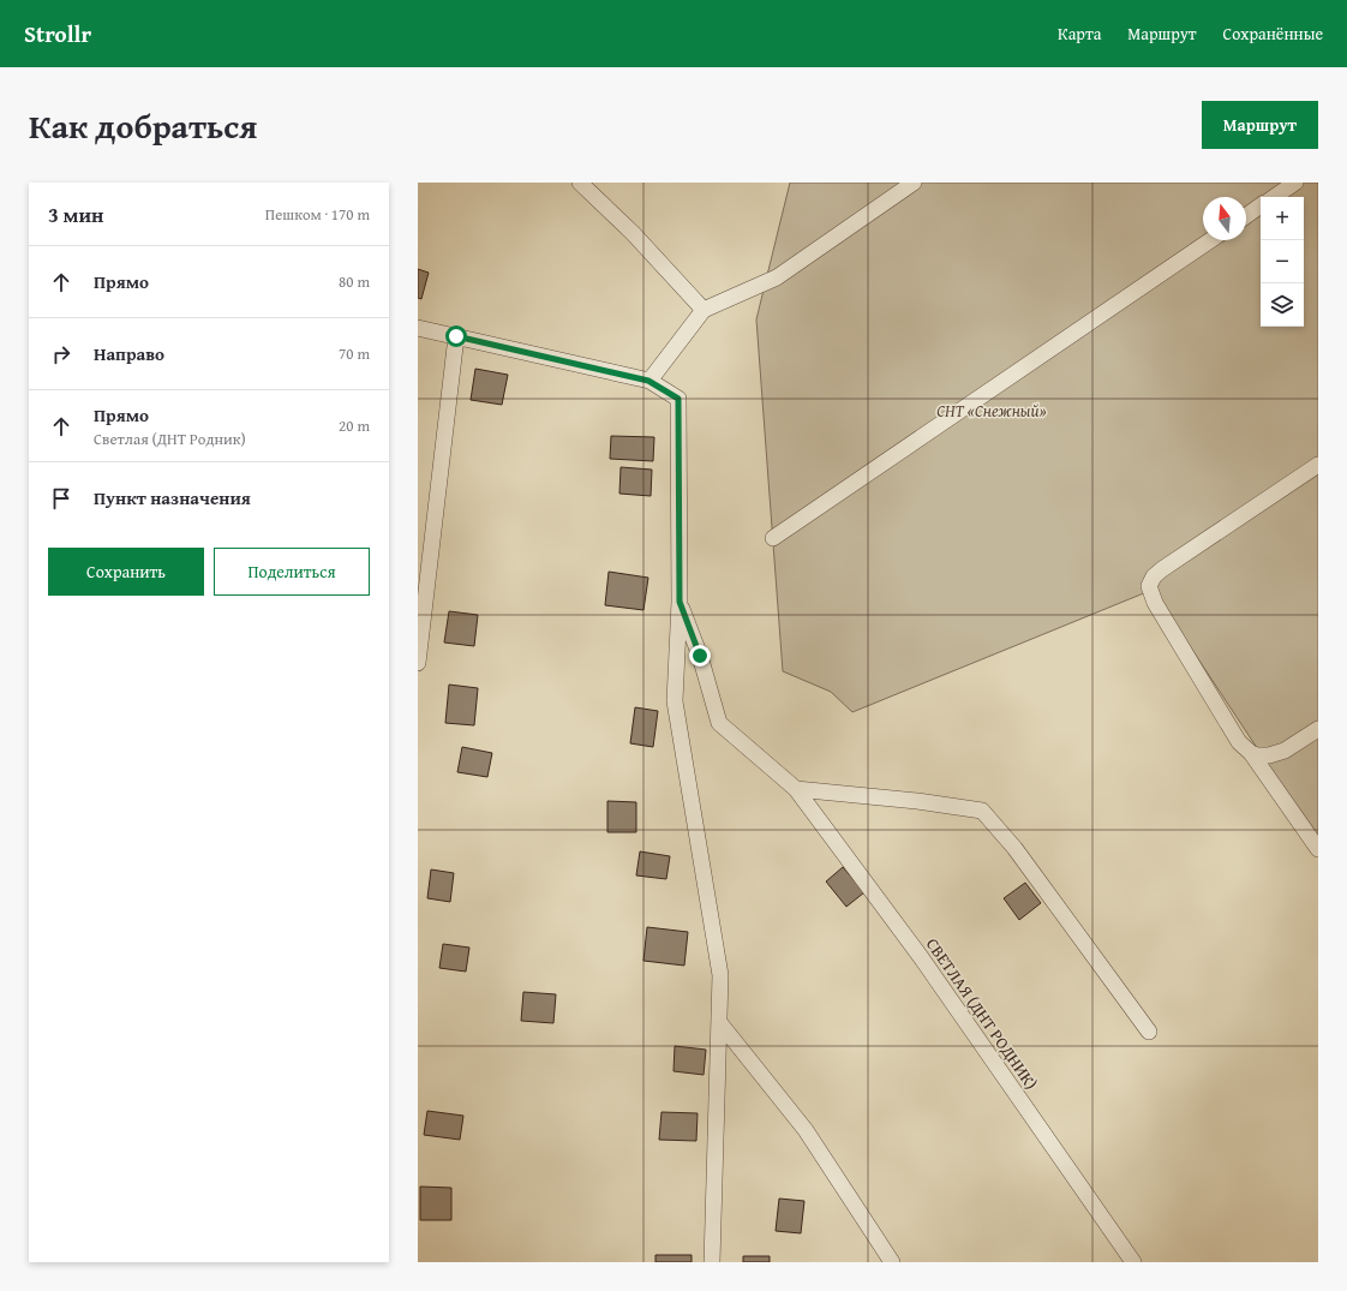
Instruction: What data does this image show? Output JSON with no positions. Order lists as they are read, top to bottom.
{
  "streets": {
    "street": ["СВЕТЛАЯ (ДНТ РОДНИК)"]
  },
  "parks": ["СНТ «Снежный»"],
  "north": "top",
  "page": {
    "header": "Strollr",
    "nav": ["Карта", "Маршрут", "Сохранённые"],
    "title": "Как добраться",
    "buttons": [
      "Маршрут",
      ["Сохранить", "Поделиться"]
    ],
    "heading": ["3 мин", "Пешком · 170 m"],
    "map_buttons": ["+", "−"],
    "list": [
      ["Прямо", "80 m"],
      ["Направо", "70 m"],
      ["Прямо", "Светлая (ДНТ Родник)", "20 m"],
      "Пункт назначения"
    ]
  }
}
